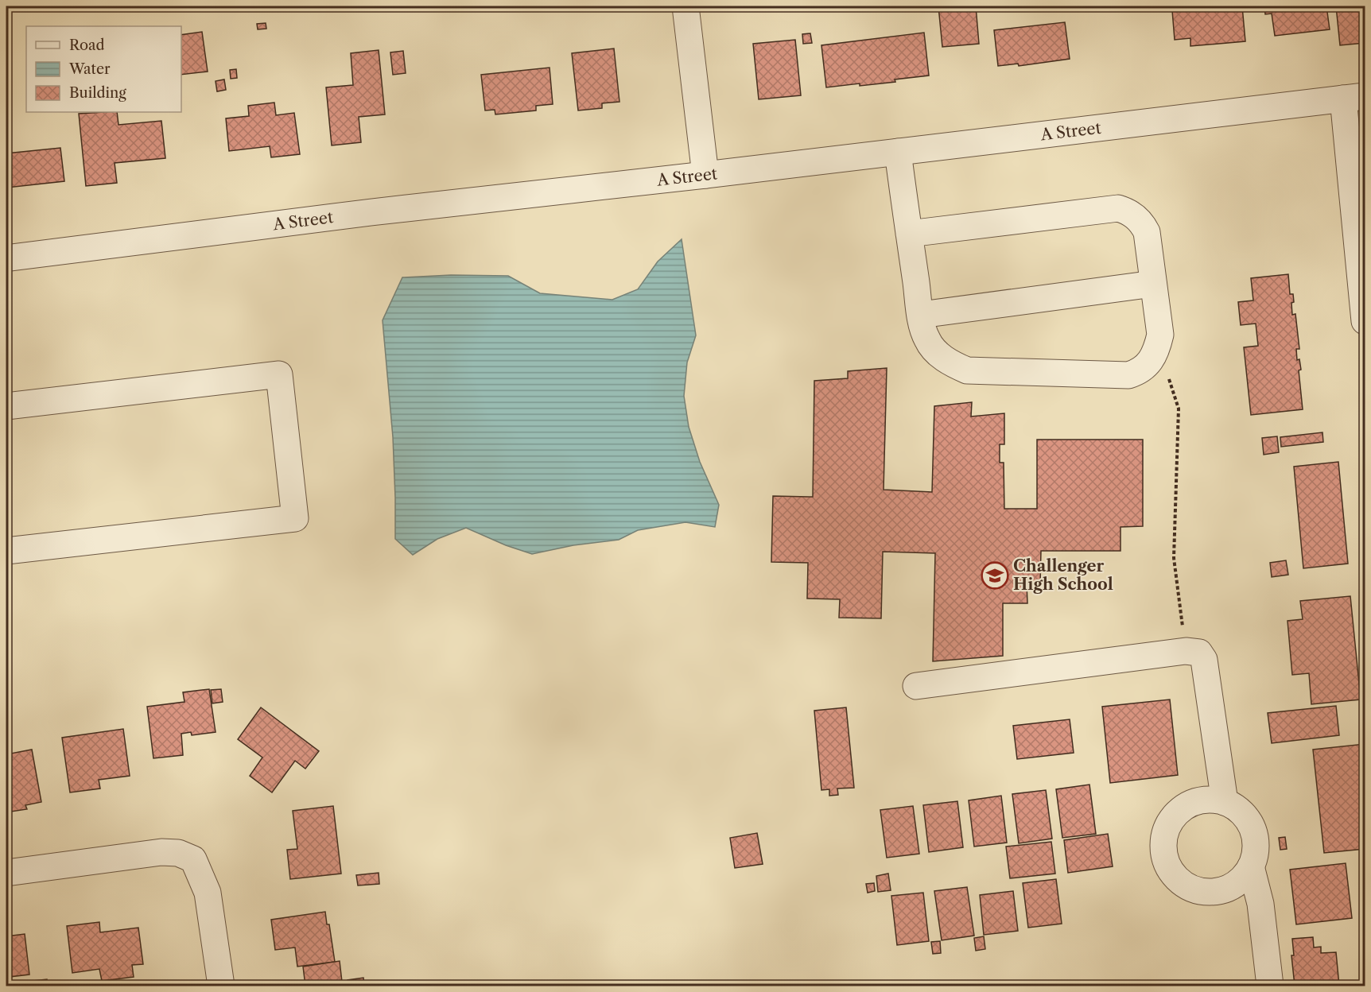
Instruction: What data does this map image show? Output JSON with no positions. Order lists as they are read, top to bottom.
{
  "streets": {
    "street": ["A Street"]
  },
  "places": {
    "school or university": ["Challenger High School"]
  },
  "legend": ["Road", "Water", "Building"]
}
